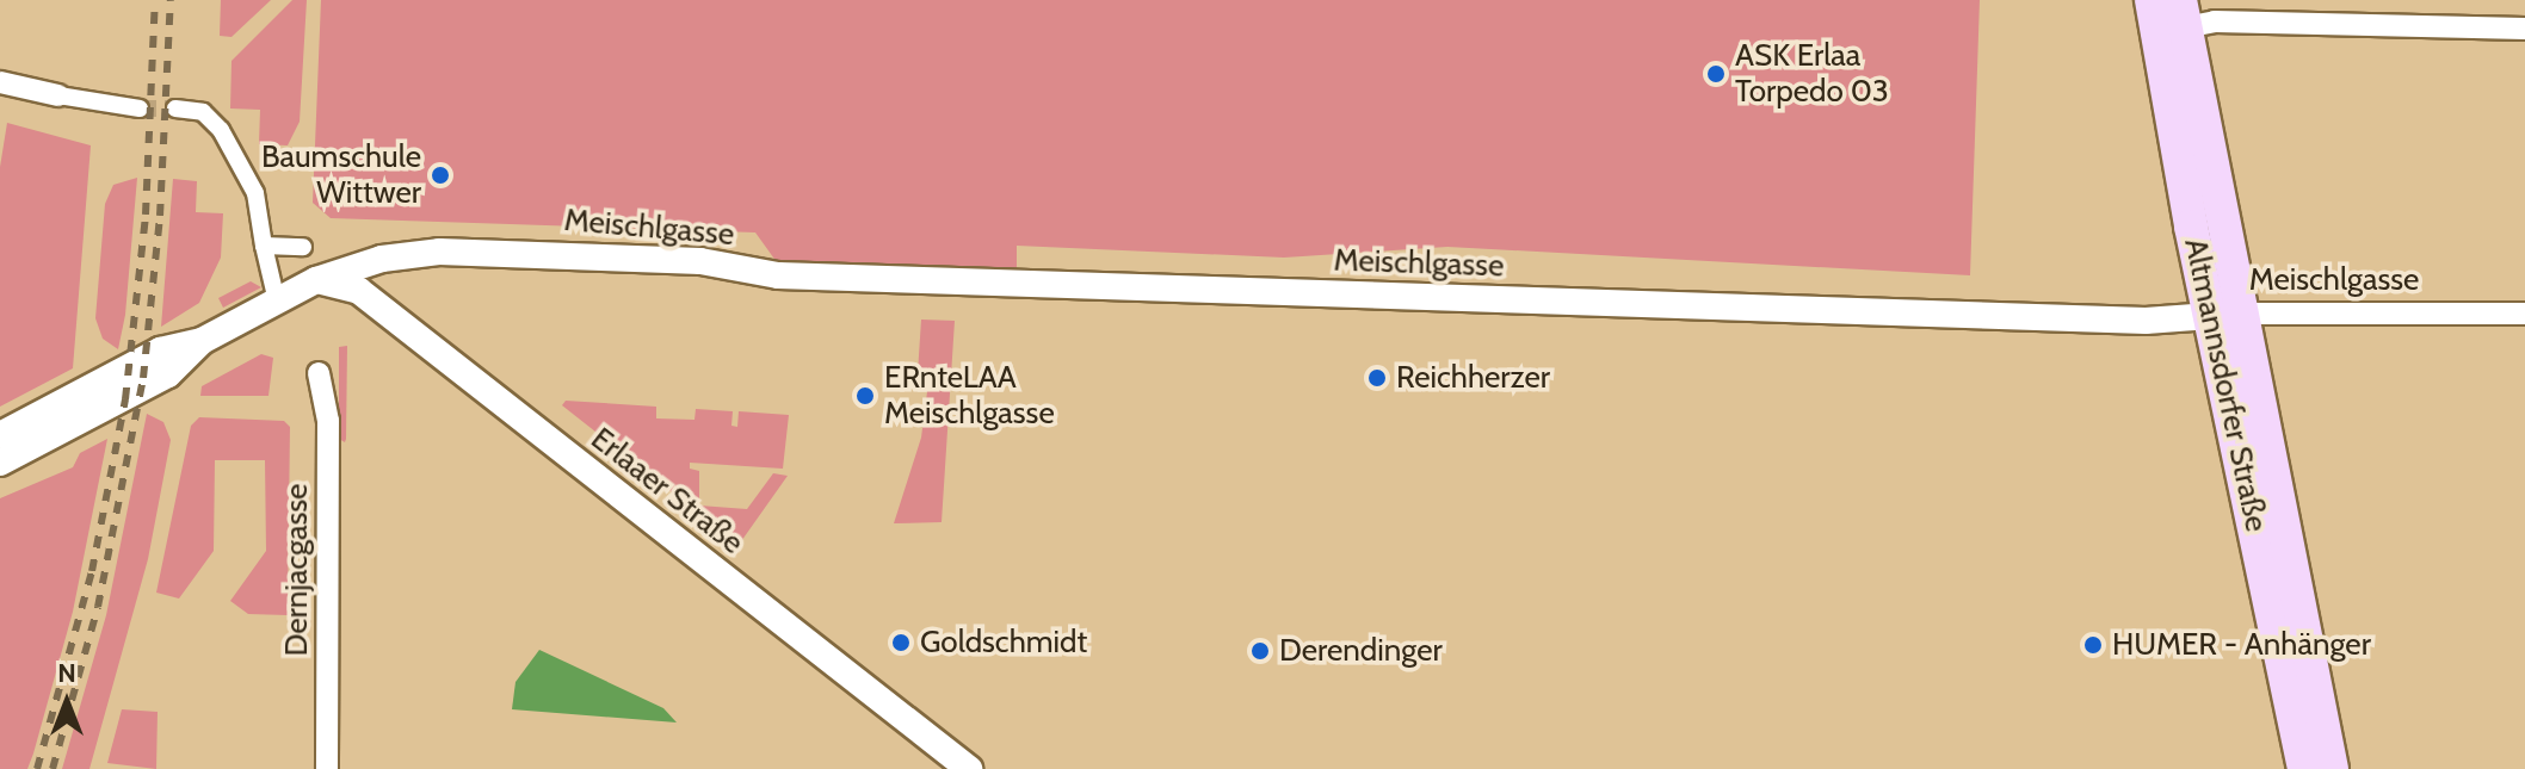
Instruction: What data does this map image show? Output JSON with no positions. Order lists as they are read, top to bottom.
{
  "streets": {
    "main road": ["Altmannsdorfer Straße"],
    "street": ["Meischlgasse", "Erlaaer Straße", "Dernjacgasse"]
  },
  "crossings": [
    ["Meischlgasse", "Altmannsdorfer Straße"],
    ["Meischlgasse", "Erlaaer Straße"]
  ],
  "places": [
    "ASK Erlaa Torpedo 03",
    "Baumschule Wittwer",
    "Reichherzer",
    "ERnteLAA Meischlgasse",
    "Goldschmidt",
    "HUMER - Anhänger",
    "Derendinger"
  ],
  "north": "top"
}
